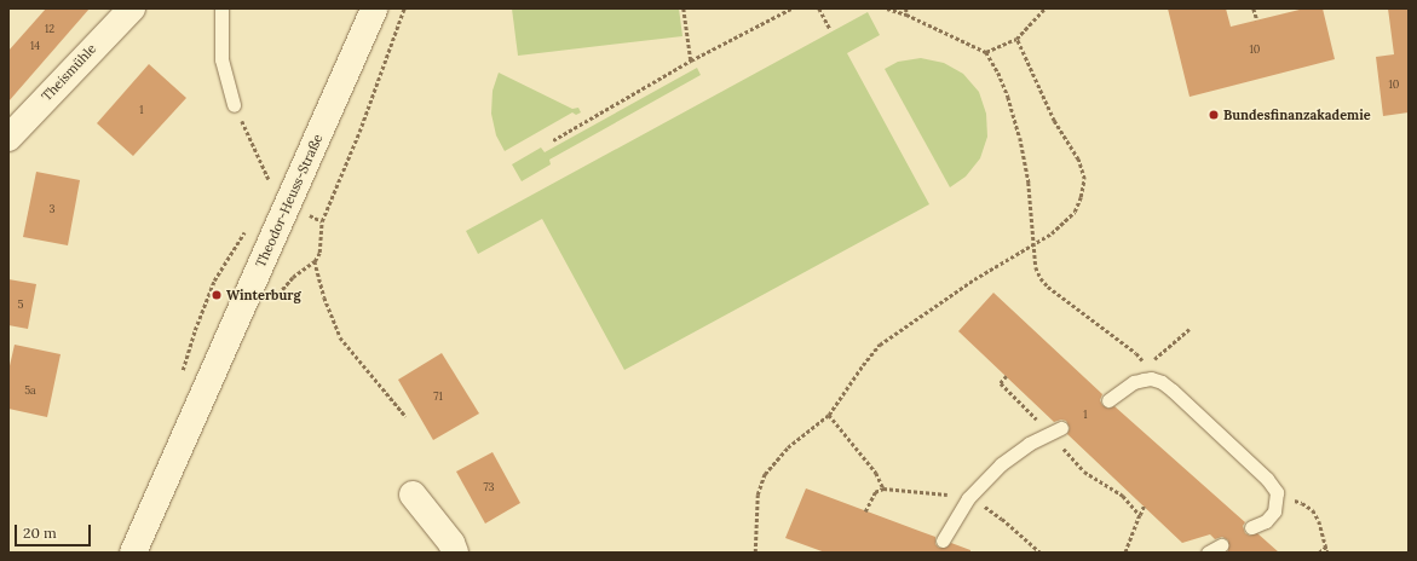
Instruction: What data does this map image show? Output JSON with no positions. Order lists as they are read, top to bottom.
{
  "streets": {
    "main road": ["Theismühle", "Theodor-Heuss-Straße"]
  },
  "places": ["Bundesfinanzakademie", "Winterburg"],
  "house_numbers": [
    "12",
    "14",
    "10",
    "10",
    "1",
    "3",
    "5",
    "5a",
    "71",
    "1",
    "73"
  ],
  "scale_bar": "20 m"
}
